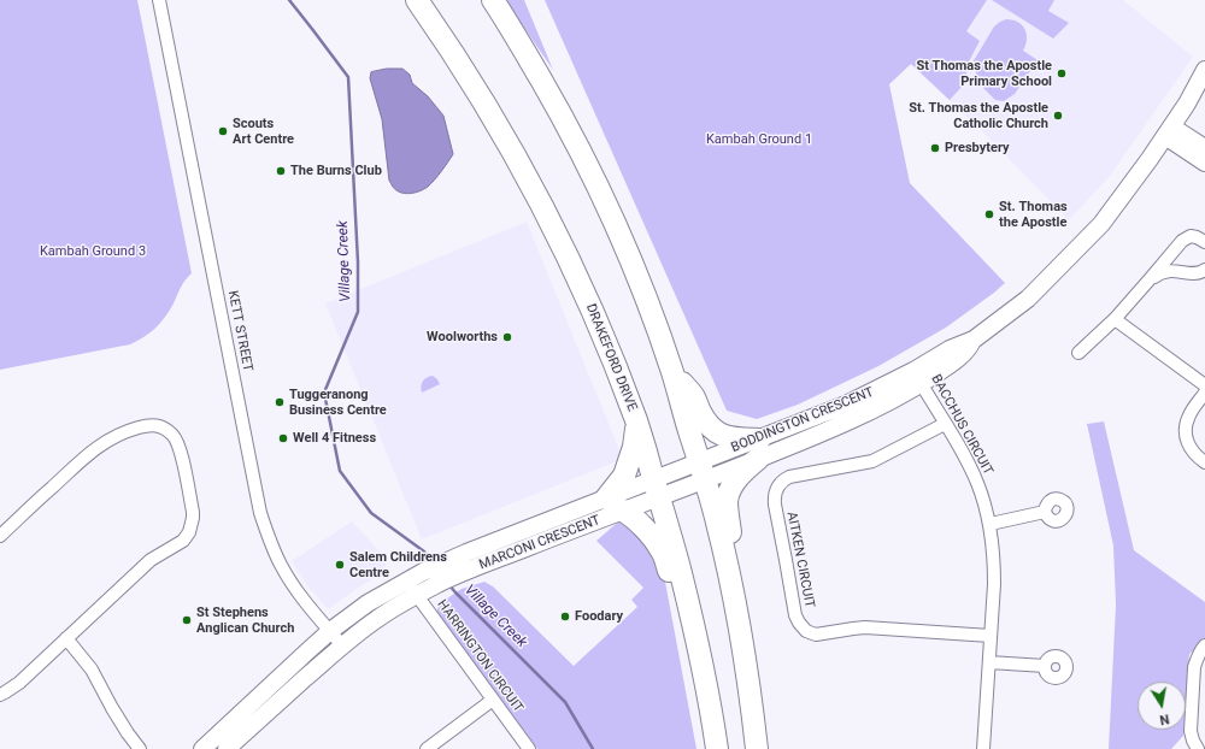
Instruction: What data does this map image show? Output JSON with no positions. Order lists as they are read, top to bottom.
{
  "streets": {
    "highway": ["DRAKEFORD DRIVE"],
    "street": [
      "KETT STREET",
      "BODDINGTON CRESCENT",
      "BACCHUS CIRCUIT",
      "MARCONI CRESCENT",
      "AITKEN CIRCUIT",
      "HARRINGTON CIRCUIT"
    ]
  },
  "crossings": [
    ["KETT STREET", "MARCONI CRESCENT"],
    ["DRAKEFORD DRIVE", "BODDINGTON CRESCENT"],
    ["DRAKEFORD DRIVE", "MARCONI CRESCENT"],
    ["BODDINGTON CRESCENT", "BACCHUS CIRCUIT"],
    ["BODDINGTON CRESCENT", "MARCONI CRESCENT"],
    ["BACCHUS CIRCUIT", "AITKEN CIRCUIT"],
    ["MARCONI CRESCENT", "HARRINGTON CIRCUIT"]
  ],
  "water": ["Village Creek"],
  "parks": ["Kambah Ground 1", "Kambah Ground 3"],
  "places": [
    "St Thomas the Apostle Primary School",
    "St. Thomas the Apostle Catholic Church",
    "Scouts Art Centre",
    "Presbytery",
    "The Burns Club",
    "St. Thomas the Apostle",
    "Woolworths",
    "Tuggeranong Business Centre",
    "Well 4 Fitness",
    "Salem Childrens Centre",
    "Foodary",
    "St Stephens Anglican Church"
  ],
  "north": "bottom"
}
